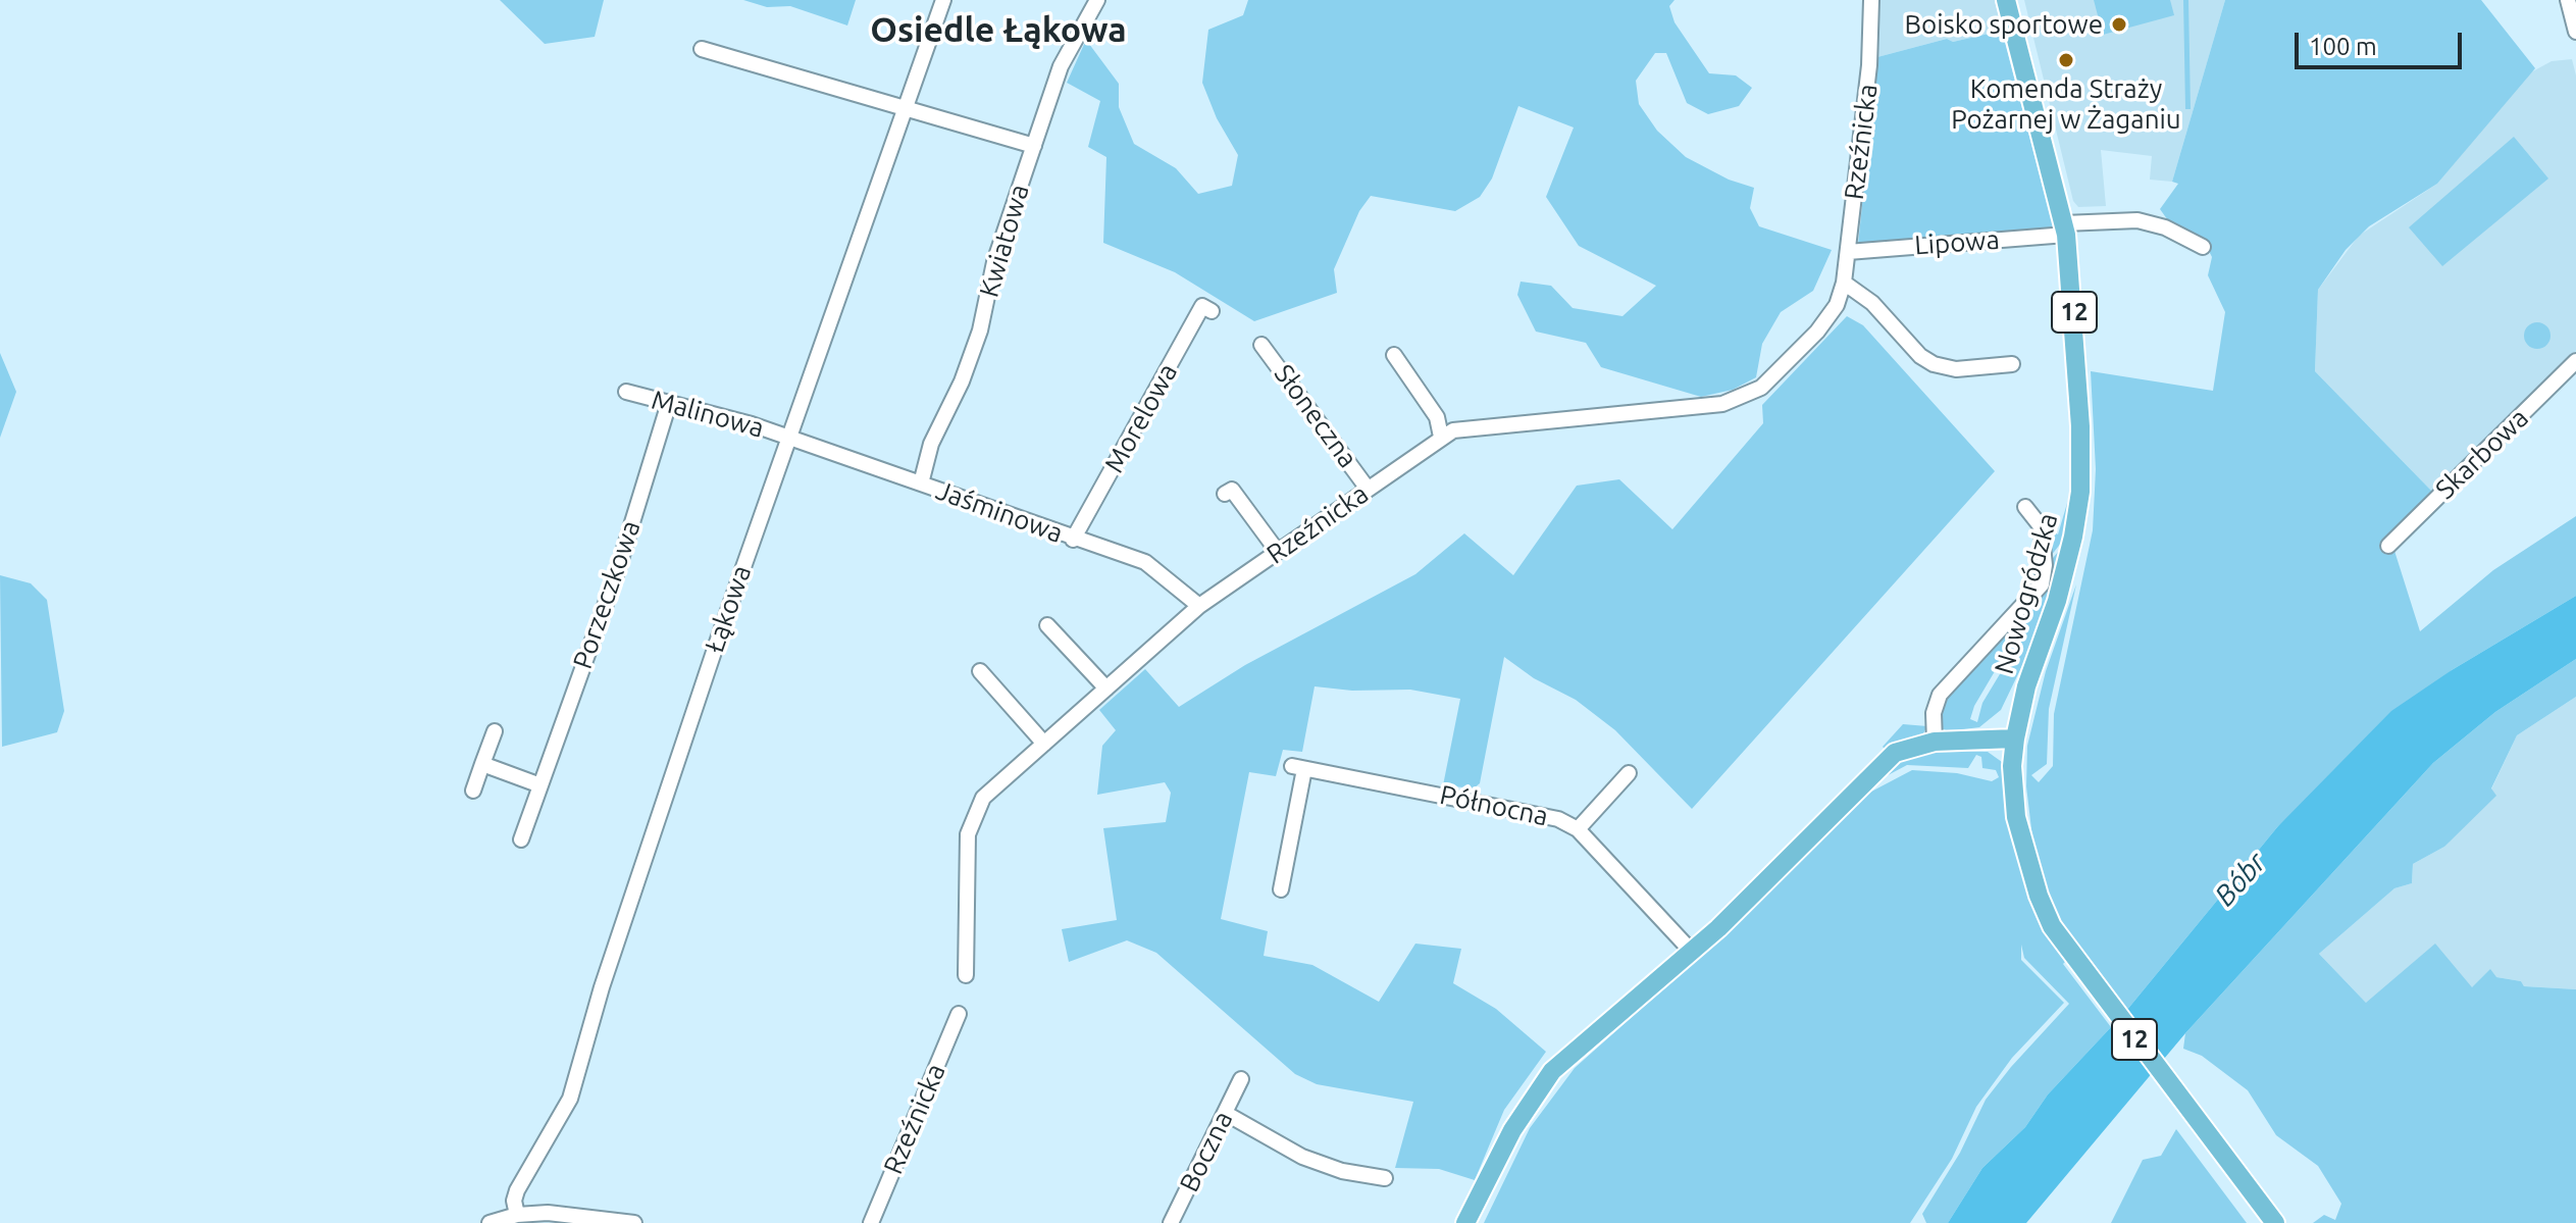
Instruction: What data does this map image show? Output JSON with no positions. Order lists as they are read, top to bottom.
{
  "streets": {
    "main road": ["12", "Nowogródzka"],
    "street": [
      "Rzeźnicka",
      "Kwiatowa",
      "Lipowa",
      "Malinowa",
      "Słoneczna",
      "Morelowa",
      "Skarbowa",
      "Jaśminowa",
      "Porzeczkowa",
      "Łąkowa",
      "Północna",
      "Boczna"
    ]
  },
  "crossings": [
    ["Rzeźnicka", "Lipowa"],
    ["Rzeźnicka", "Słoneczna"],
    ["Rzeźnicka", "Jaśminowa"],
    ["Kwiatowa", "Jaśminowa"],
    ["Lipowa", "Nowogródzka"],
    ["12", "Nowogródzka"],
    ["Malinowa", "Jaśminowa"],
    ["Malinowa", "Porzeczkowa"],
    ["Malinowa", "Łąkowa"],
    ["Morelowa", "Jaśminowa"],
    ["Jaśminowa", "Łąkowa"]
  ],
  "districts": ["Osiedle Łąkowa"],
  "water": ["Bóbr"],
  "places": ["Boisko sportowe", "Komenda Straży Pożarnej w Żaganiu"],
  "scale_bar": "100 m"
}
